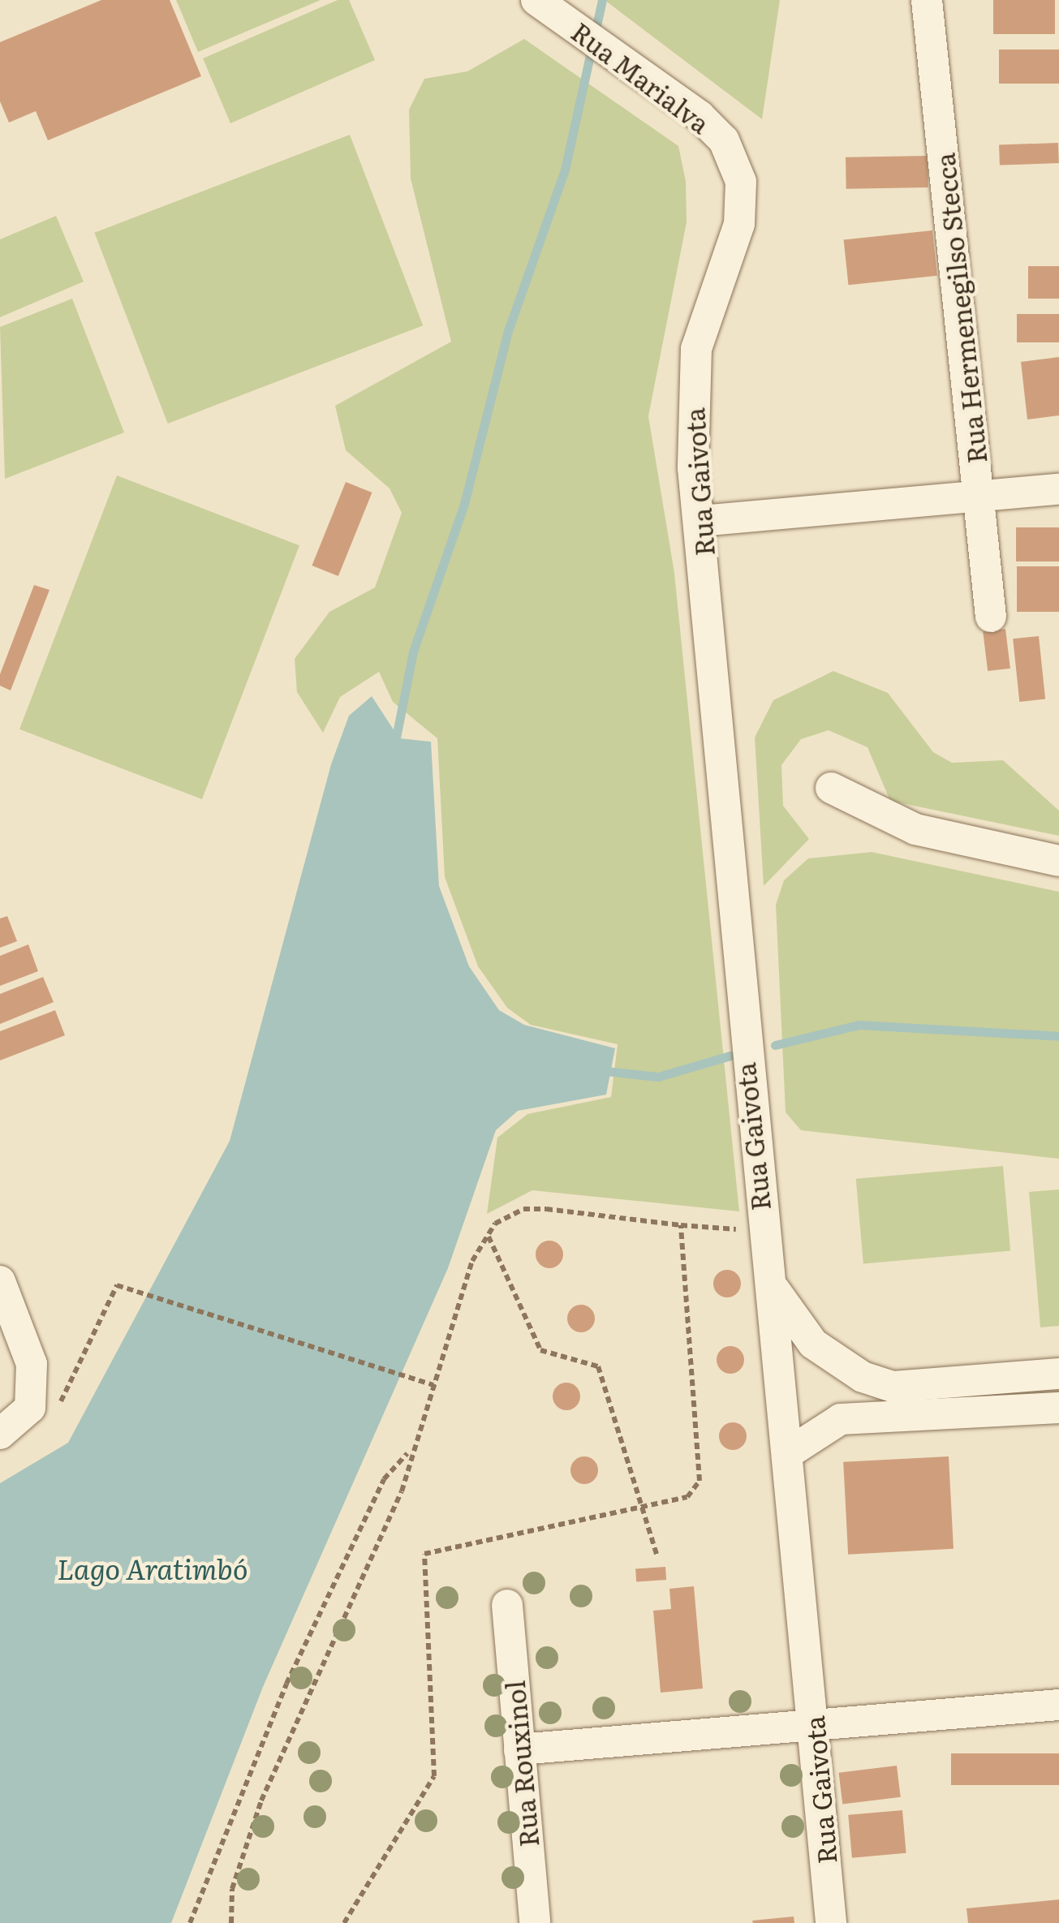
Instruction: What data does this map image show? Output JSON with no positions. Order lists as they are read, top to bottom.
{
  "streets": {
    "street": [
      "Rua Marialva",
      "Rua Hermenegilso Stecca",
      "Rua Gaivota",
      "Rua Rouxinol"
    ]
  },
  "crossings": [
    ["Rua Marialva", "Rua Gaivota"]
  ],
  "water": ["Lago Aratimbó"]
}
